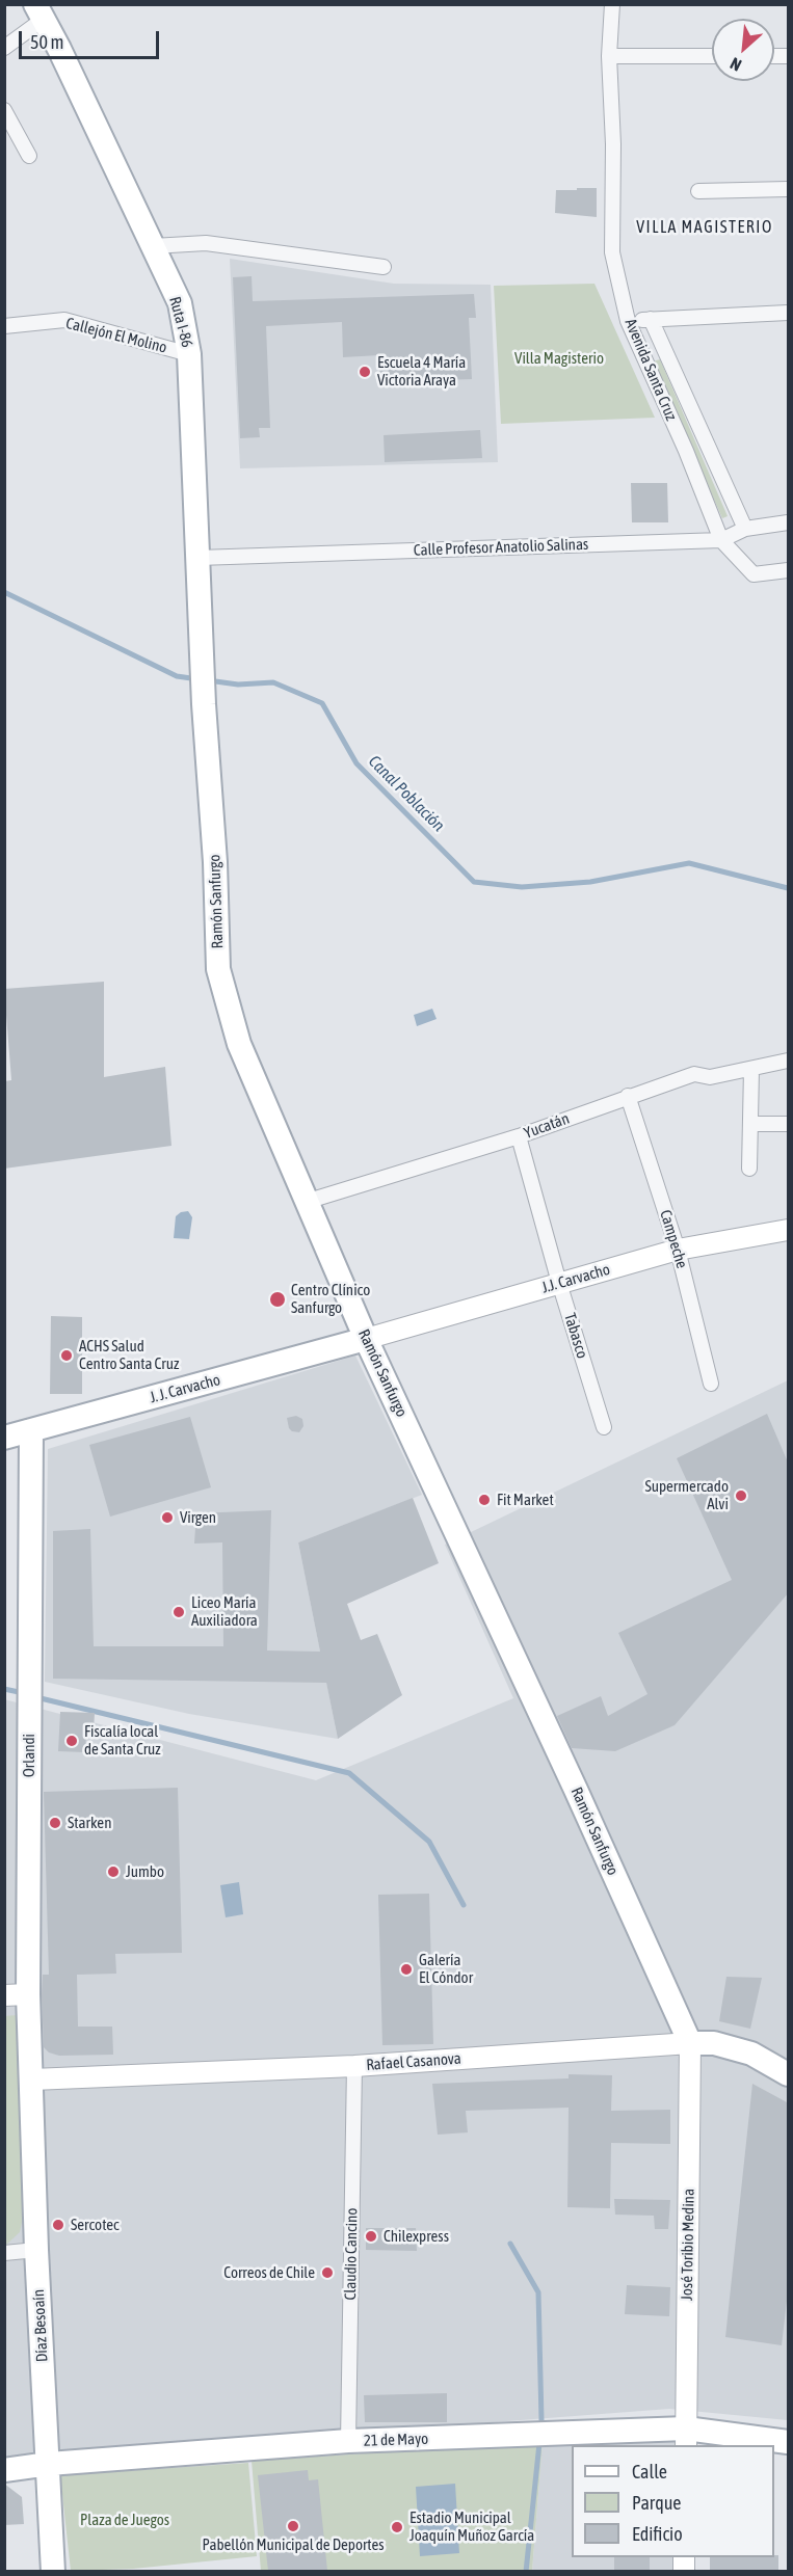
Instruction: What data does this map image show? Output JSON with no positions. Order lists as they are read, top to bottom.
{
  "streets": {
    "main road": [
      "Ruta I-86",
      "Ramón Sanfurgo",
      "J.J. Carvacho",
      "J. J. Carvacho",
      "Orlandi",
      "Rafael Casanova",
      "José Toribio Medina",
      "Díaz Besoaín",
      "21 de Mayo"
    ],
    "street": [
      "Callejón El Molino",
      "Avenida Santa Cruz",
      "Calle Profesor Anatolio Salinas",
      "Yucatán",
      "Campeche",
      "Tabasco",
      "Claudio Cancino"
    ]
  },
  "crossings": [
    ["Ruta I-86", "Callejón El Molino"],
    ["Ruta I-86", "Calle Profesor Anatolio Salinas"],
    ["Ruta I-86", "Ramón Sanfurgo"],
    ["Avenida Santa Cruz", "Calle Profesor Anatolio Salinas"],
    ["Ramón Sanfurgo", "Yucatán"],
    ["Ramón Sanfurgo", "J.J. Carvacho"],
    ["Ramón Sanfurgo", "J. J. Carvacho"],
    ["Ramón Sanfurgo", "Rafael Casanova"],
    ["Ramón Sanfurgo", "José Toribio Medina"],
    ["Yucatán", "Campeche"],
    ["Yucatán", "Tabasco"],
    ["Campeche", "J.J. Carvacho"],
    ["J.J. Carvacho", "Tabasco"],
    ["J.J. Carvacho", "J. J. Carvacho"],
    ["J. J. Carvacho", "Orlandi"],
    ["Orlandi", "Rafael Casanova"],
    ["Orlandi", "Díaz Besoaín"],
    ["Rafael Casanova", "José Toribio Medina"],
    ["Rafael Casanova", "Claudio Cancino"],
    ["Rafael Casanova", "Díaz Besoaín"],
    ["José Toribio Medina", "21 de Mayo"],
    ["Claudio Cancino", "21 de Mayo"],
    ["Díaz Besoaín", "21 de Mayo"]
  ],
  "districts": ["VILLA MAGISTERIO"],
  "water": ["Canal Población"],
  "parks": ["Villa Magisterio", "Plaza de Juegos"],
  "places": [
    "Escuela 4 María Victoria Araya",
    "Centro Clínico Sanfurgo",
    "ACHS Salud Centro Santa Cruz",
    "Supermercado Alvi",
    "Fit Market",
    "Virgen",
    "Liceo María Auxiliadora",
    "Fiscalía local de Santa Cruz",
    "Starken",
    "Jumbo",
    "Galería El Cóndor",
    "Sercotec",
    "Chilexpress",
    "Correos de Chile",
    "Pabellón Municipal de Deportes",
    "Estadio Municipal Joaquín Muñoz García"
  ],
  "legend": ["Calle", "Parque", "Edificio"],
  "scale_bar": "50 m",
  "north": "bottom left"
}
